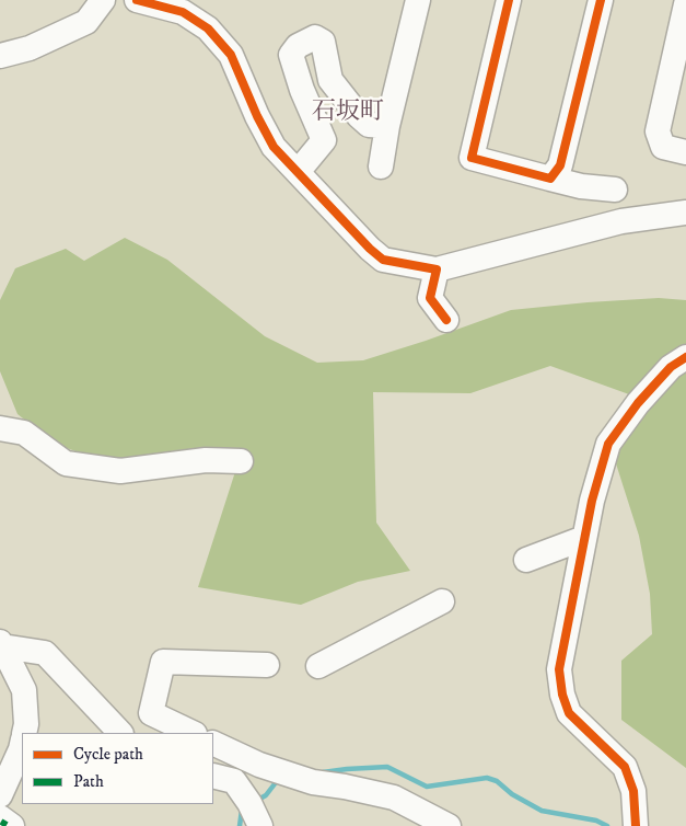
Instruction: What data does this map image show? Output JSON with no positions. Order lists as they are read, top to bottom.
{
  "districts": ["石坂町"],
  "legend": ["Cycle path", "Path"]
}
